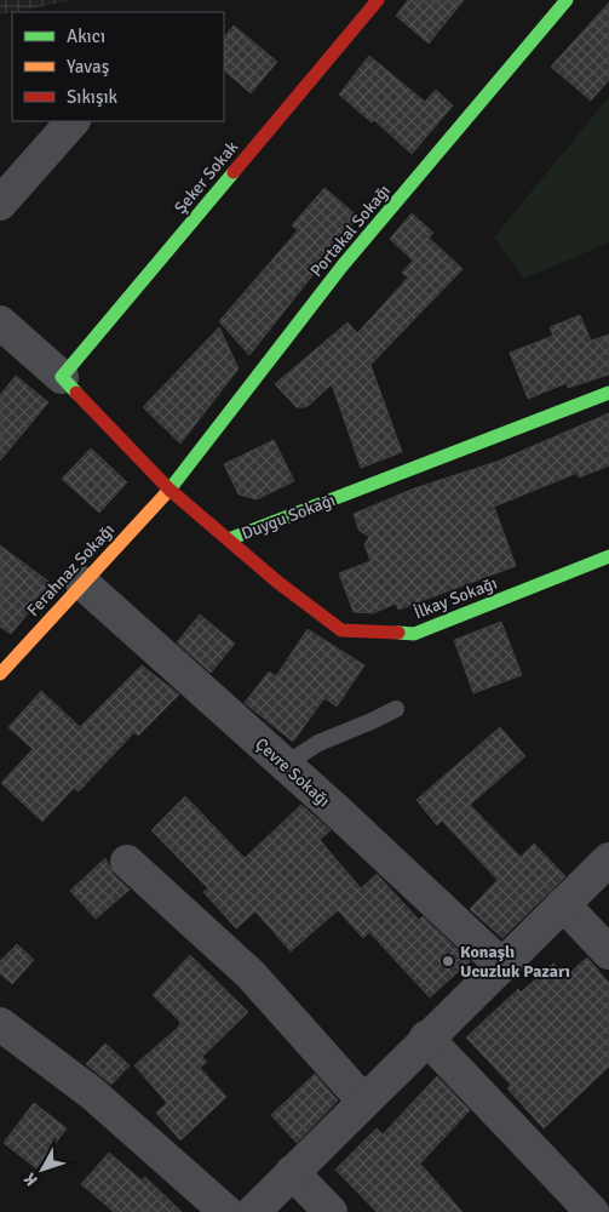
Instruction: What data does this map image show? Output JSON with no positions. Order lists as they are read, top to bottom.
{
  "streets": {
    "street": [
      "Şeker Sokak",
      "Portakal Sokağı",
      "Duygu Sokağı",
      "Ferahnaz Sokağı",
      "İlkay Sokağı",
      "Çevre Sokağı"
    ]
  },
  "crossings": [
    ["Şeker Sokak", "Duygu Sokağı"],
    ["Portakal Sokağı", "Duygu Sokağı"],
    ["Portakal Sokağı", "Ferahnaz Sokağı"],
    ["Duygu Sokağı", "Ferahnaz Sokağı"],
    ["Duygu Sokağı", "İlkay Sokağı"],
    ["Ferahnaz Sokağı", "Çevre Sokağı"]
  ],
  "places": ["Konaşlı Ucuzluk Pazarı"],
  "legend": ["Akıcı", "Yavaş", "Sıkışık"],
  "north": "bottom left"
}
